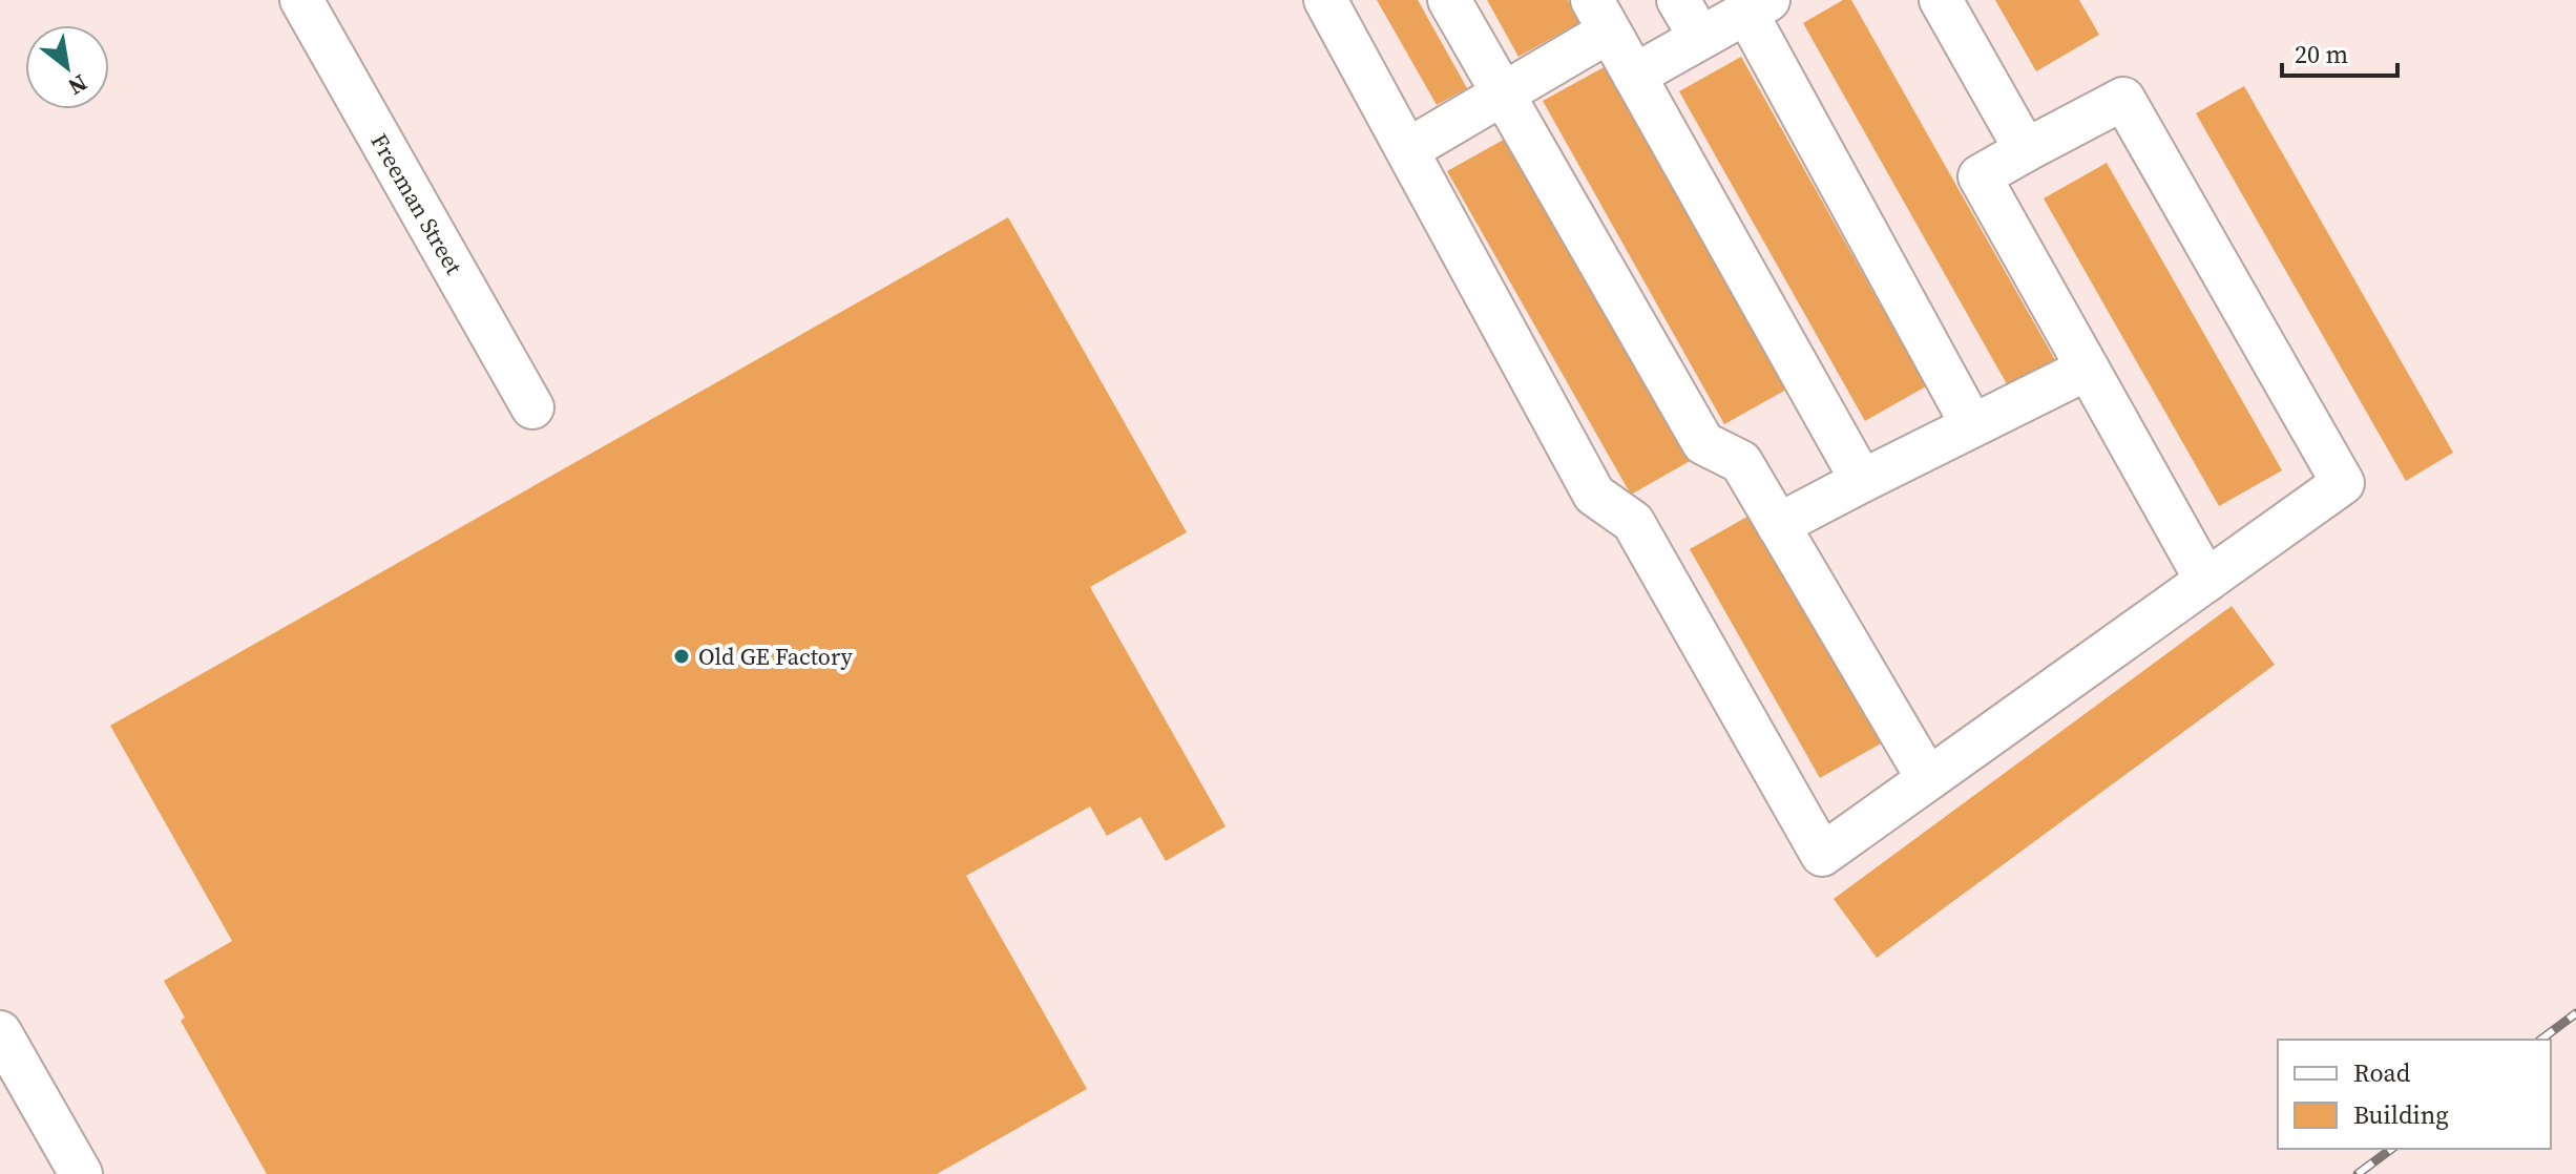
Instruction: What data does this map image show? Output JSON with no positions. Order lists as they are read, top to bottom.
{
  "streets": {
    "street": ["Freeman Street"]
  },
  "places": ["Old GE Factory"],
  "legend": ["Road", "Building"],
  "scale_bar": "20 m",
  "north": "bottom right"
}
